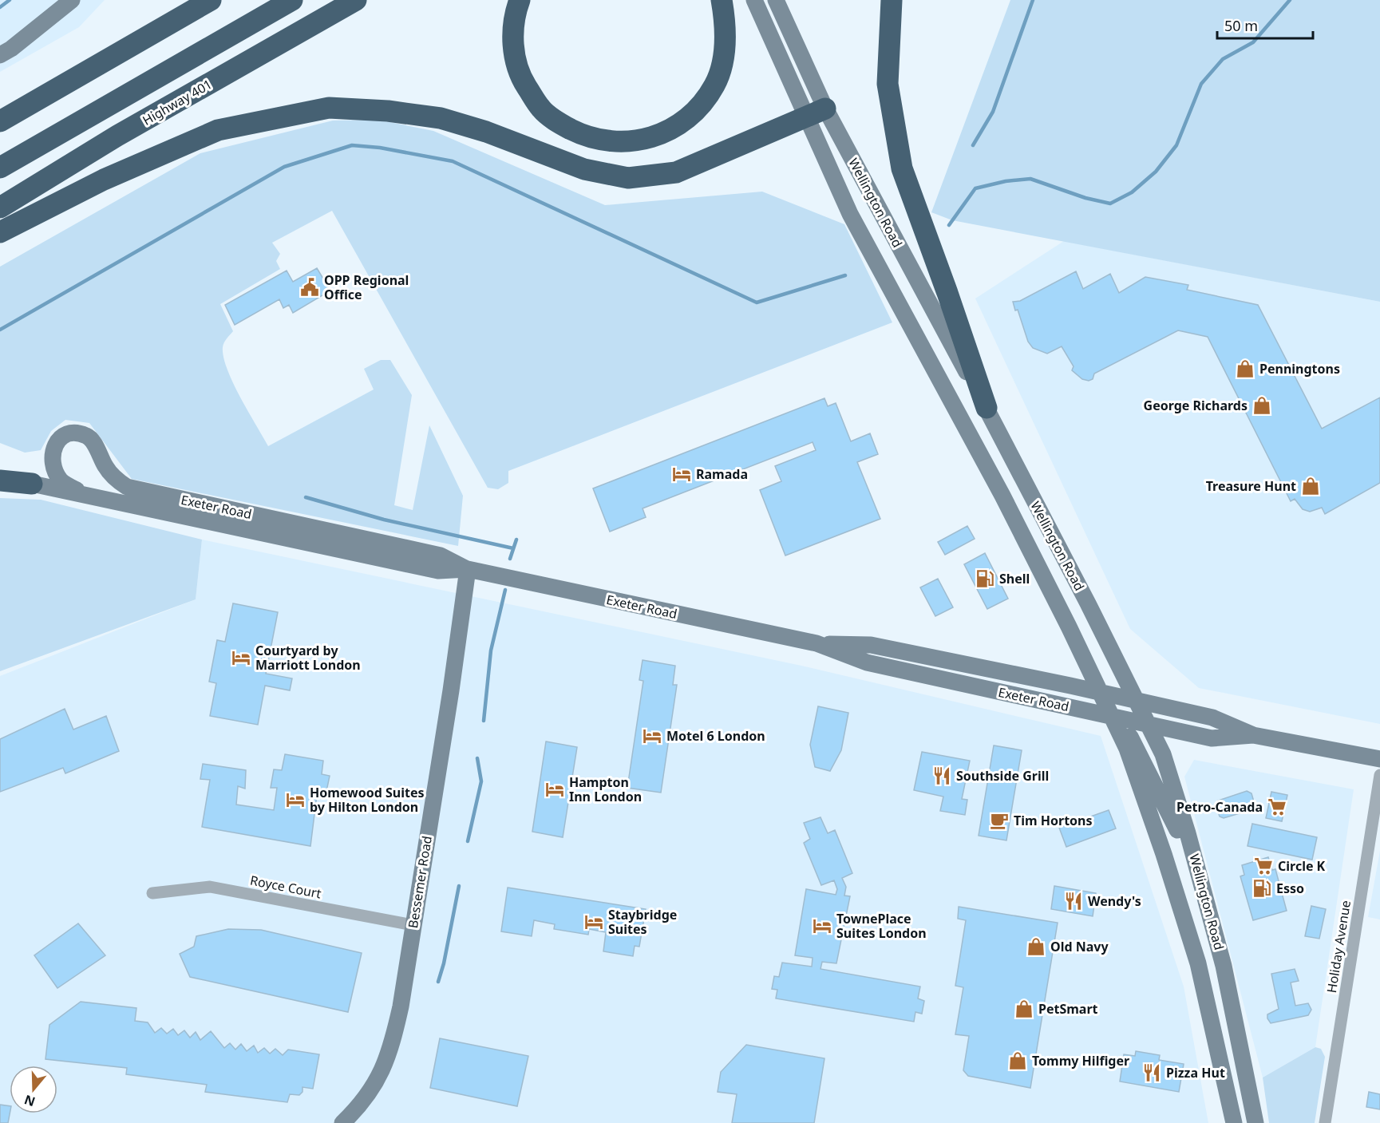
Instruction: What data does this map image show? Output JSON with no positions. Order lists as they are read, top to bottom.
{
  "streets": {
    "highway": ["Highway 401"],
    "main road": ["Wellington Road", "Exeter Road", "Bessemer Road"],
    "street": ["Royce Court", "Holiday Avenue"]
  },
  "crossings": [
    ["Wellington Road", "Exeter Road"],
    ["Exeter Road", "Bessemer Road"],
    ["Bessemer Road", "Royce Court"]
  ],
  "places": {
    "public building": ["OPP Regional Office"],
    "shop": [
      "Penningtons",
      "George Richards",
      "Treasure Hunt",
      "Old Navy",
      "PetSmart",
      "Tommy Hilfiger"
    ],
    "hotel": [
      "Ramada",
      "Courtyard by Marriott London",
      "Motel 6 London",
      "Hampton Inn London",
      "Homewood Suites by Hilton London",
      "Staybridge Suites",
      "TownePlace Suites London"
    ],
    "fuel station": ["Shell", "Esso"],
    "restaurant": ["Southside Grill", "Wendy's", "Pizza Hut"],
    "supermarket": ["Petro-Canada", "Circle K"],
    "cafe": ["Tim Hortons"]
  },
  "scale_bar": "50 m",
  "north": "bottom"
}
